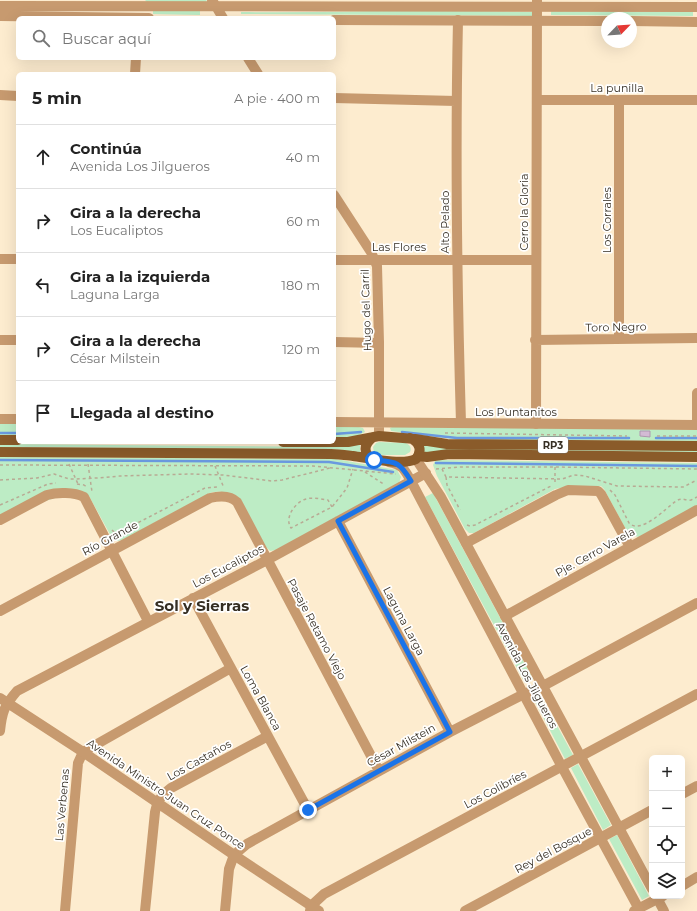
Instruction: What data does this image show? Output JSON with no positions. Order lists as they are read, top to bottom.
{
  "streets": {
    "main road": ["RP3"],
    "street": [
      "La punilla",
      "Cerro la Gloria",
      "Los Corrales",
      "Alto Pelado",
      "Las Flores",
      "Hugo del Carril",
      "Toro Negro",
      "Los Puntanitos",
      "Río Grande",
      "Pje. Cerro Varela",
      "Los Eucaliptos",
      "Laguna Larga",
      "Pasaje Retamo Viejo",
      "Avenida Los Jilgueros",
      "Loma Blanca",
      "César Milstein",
      "Los Castaños",
      "Los Colibríes",
      "Avenida Ministro Juan Cruz Ponce",
      "Las Verbenas",
      "Rey del Bosque"
    ]
  },
  "crossings": [
    ["La punilla", "Cerro la Gloria"],
    ["La punilla", "Los Corrales"],
    ["Cerro la Gloria", "Las Flores"],
    ["Cerro la Gloria", "Toro Negro"],
    ["Cerro la Gloria", "Los Puntanitos"],
    ["Los Corrales", "Toro Negro"],
    ["Alto Pelado", "Las Flores"],
    ["Alto Pelado", "Los Puntanitos"],
    ["Las Flores", "Hugo del Carril"],
    ["Hugo del Carril", "Los Puntanitos"],
    ["Hugo del Carril", "RP3"],
    ["RP3", "Avenida Los Jilgueros"],
    ["Río Grande", "Pasaje Retamo Viejo"],
    ["Pje. Cerro Varela", "Avenida Los Jilgueros"],
    ["Los Eucaliptos", "Laguna Larga"],
    ["Los Eucaliptos", "Pasaje Retamo Viejo"],
    ["Los Eucaliptos", "Avenida Los Jilgueros"],
    ["Los Eucaliptos", "Loma Blanca"],
    ["Los Eucaliptos", "Avenida Ministro Juan Cruz Ponce"],
    ["Laguna Larga", "César Milstein"],
    ["Pasaje Retamo Viejo", "César Milstein"],
    ["Avenida Los Jilgueros", "César Milstein"],
    ["Avenida Los Jilgueros", "Los Colibríes"],
    ["Avenida Los Jilgueros", "Rey del Bosque"],
    ["Loma Blanca", "César Milstein"],
    ["Loma Blanca", "Los Castaños"],
    ["César Milstein", "Avenida Ministro Juan Cruz Ponce"],
    ["Los Castaños", "Avenida Ministro Juan Cruz Ponce"],
    ["Los Colibríes", "Avenida Ministro Juan Cruz Ponce"],
    ["Avenida Ministro Juan Cruz Ponce", "Las Verbenas"]
  ],
  "districts": ["Sol y Sierras"],
  "north": "top right",
  "page": {
    "search": "Buscar aquí",
    "heading": ["5 min", "A pie · 400 m"],
    "list": [
      ["Continúa", "Avenida Los Jilgueros", "40 m"],
      ["Gira a la derecha", "Los Eucaliptos", "60 m"],
      ["Gira a la izquierda", "Laguna Larga", "180 m"],
      ["Gira a la derecha", "César Milstein", "120 m"],
      "Llegada al destino"
    ],
    "map_buttons": ["+", "−"]
  }
}
